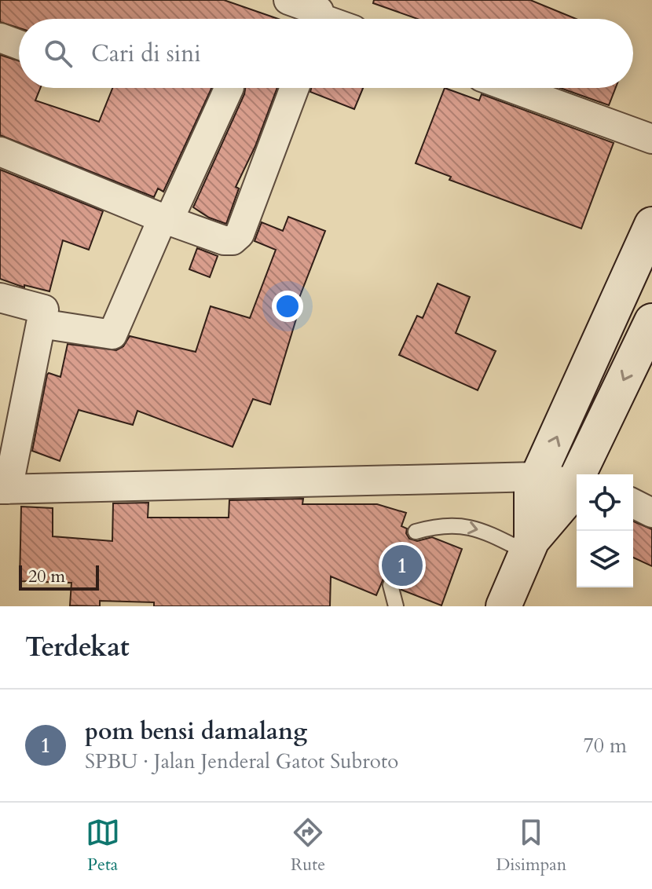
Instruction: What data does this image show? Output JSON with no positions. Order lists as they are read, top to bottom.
{
  "scale_bar": "20 m",
  "page": {
    "search": "Cari di sini",
    "pins": "1",
    "scale": "20 m",
    "heading": "Terdekat",
    "list": [
      {
        "mark": "1",
        "name": "pom bensi damalang",
        "note": "SPBU · Jalan Jenderal Gatot Subroto",
        "value": "70 m"
      }
    ],
    "nav": ["Peta", "Rute", "Disimpan"]
  }
}
